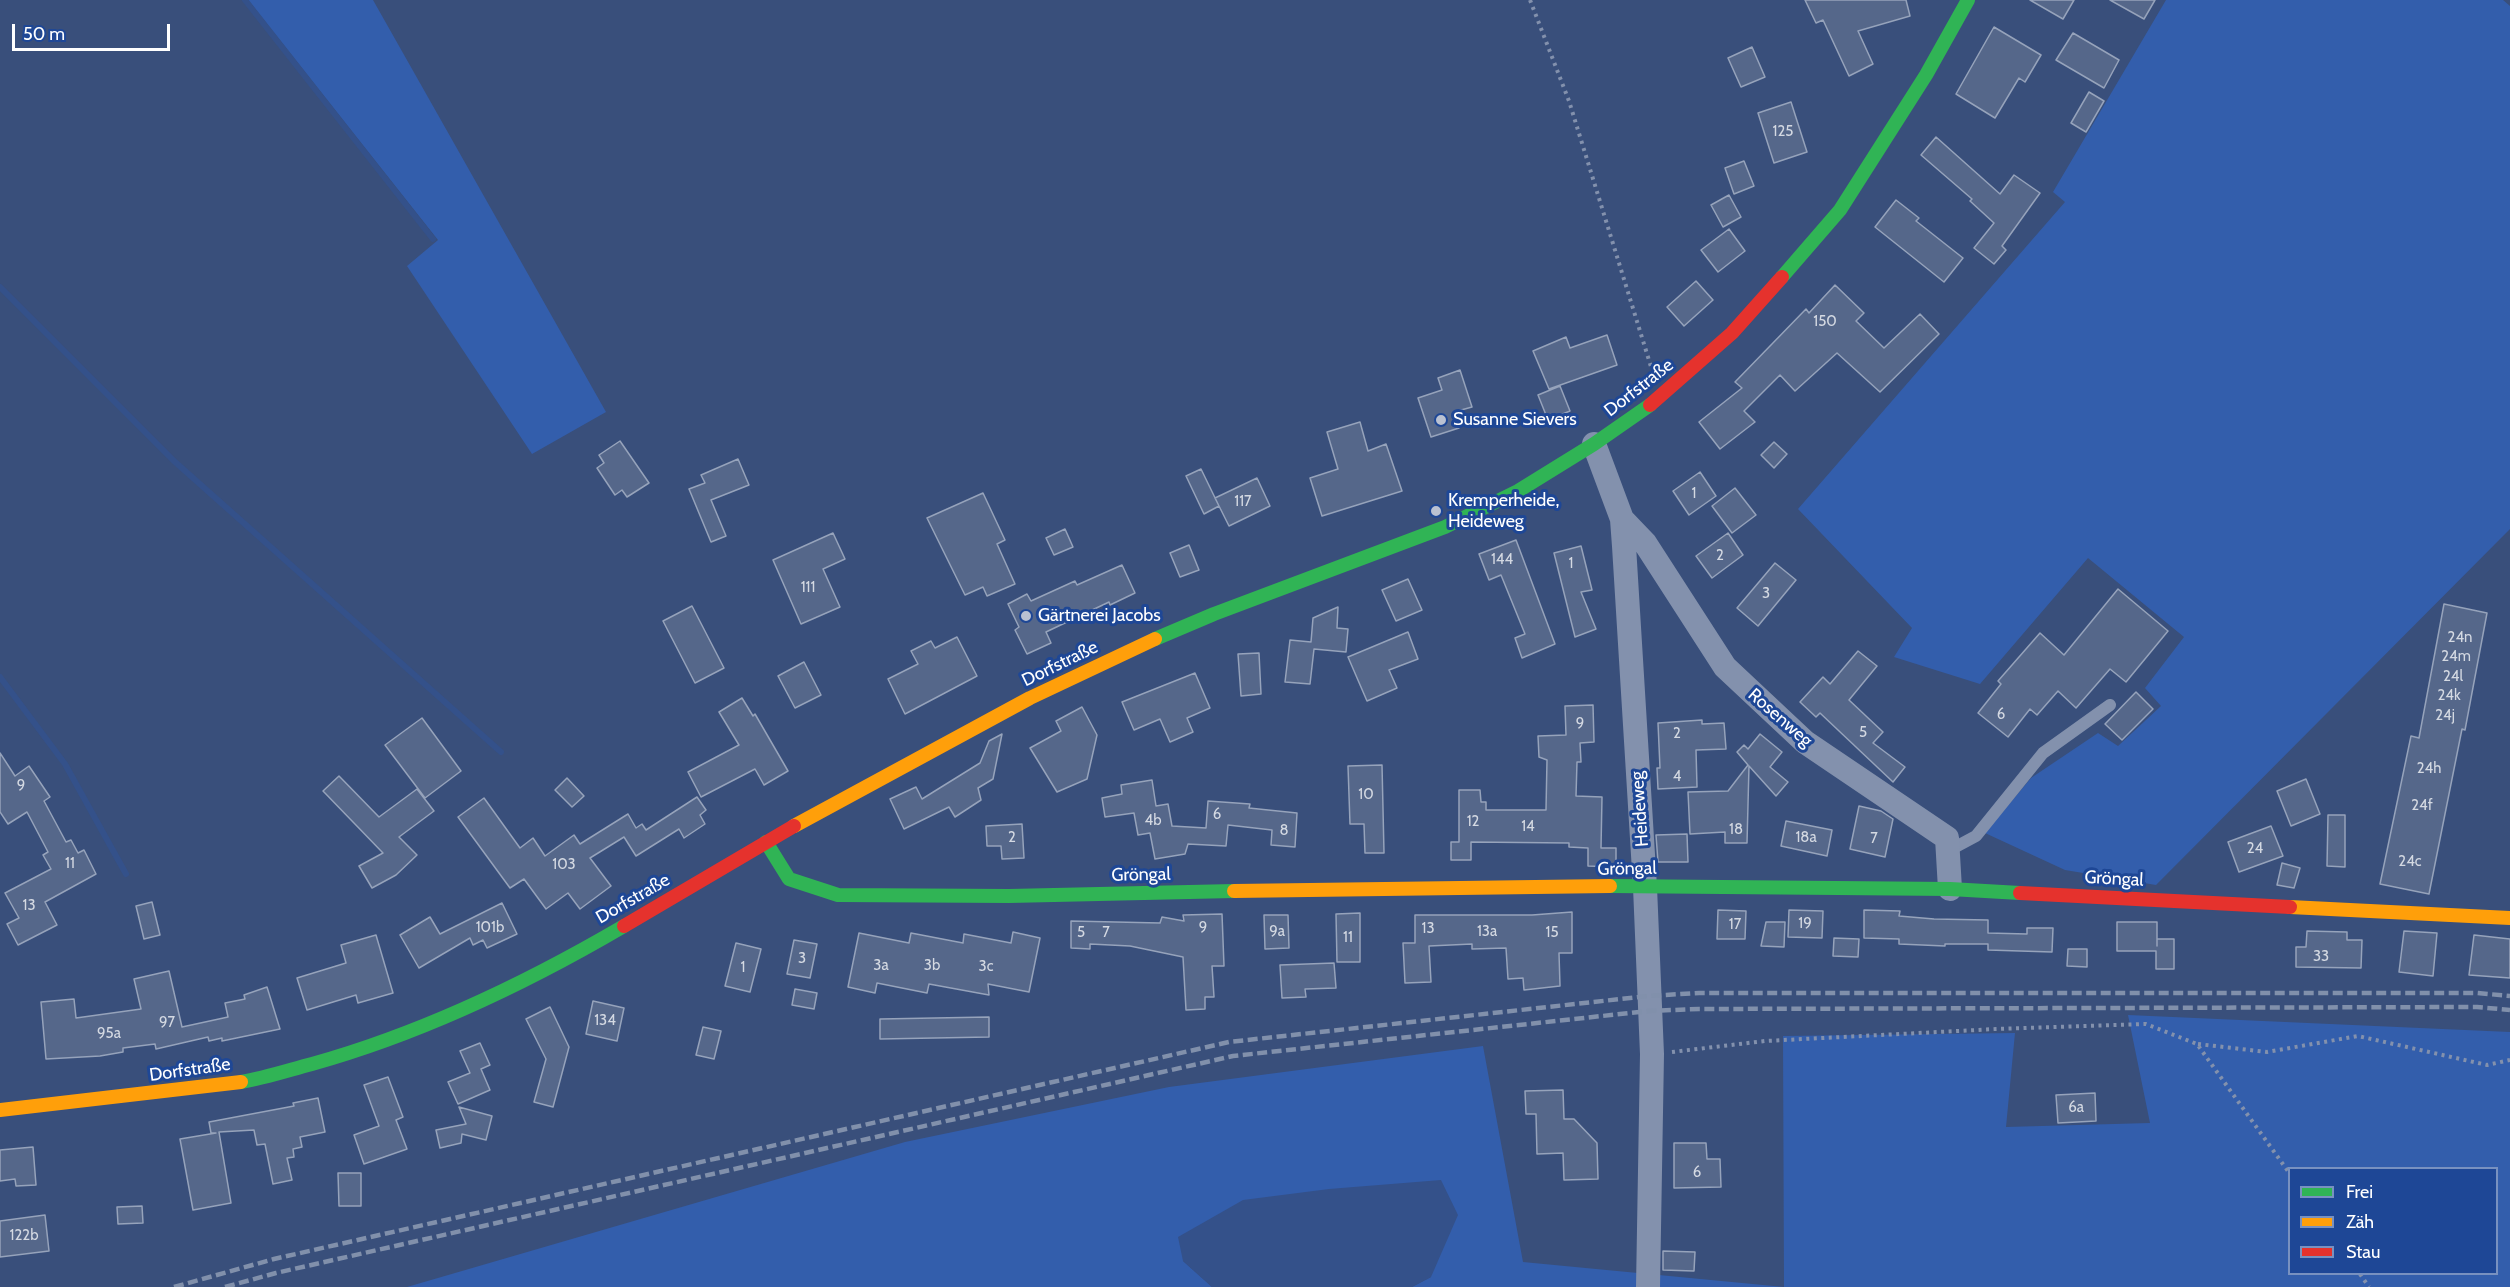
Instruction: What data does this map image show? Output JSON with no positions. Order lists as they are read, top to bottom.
{
  "streets": {
    "main road": ["Dorfstraße", "Gröngal"],
    "street": ["Rosenweg", "Heideweg"]
  },
  "crossings": [
    ["Dorfstraße", "Heideweg"],
    ["Dorfstraße", "Gröngal"],
    ["Rosenweg", "Heideweg"],
    ["Heideweg", "Gröngal"]
  ],
  "places": ["Susanne Sievers", "Kremperheide, Heideweg", "Gärtnerei Jacobs"],
  "house_numbers": [
    "125",
    "150",
    "1",
    "117",
    "2",
    "144",
    "1",
    "111",
    "3",
    "24n",
    "24m",
    "24l",
    "24k",
    "6",
    "24j",
    "9",
    "5",
    "2",
    "24h",
    "4",
    "9",
    "10",
    "24f",
    "6",
    "4b",
    "12",
    "14",
    "18",
    "8",
    "2",
    "18a",
    "7",
    "24",
    "24c",
    "11",
    "103",
    "13",
    "19",
    "17",
    "101b",
    "9",
    "13",
    "9a",
    "13a",
    "5",
    "7",
    "15",
    "11",
    "33",
    "3",
    "3a",
    "3b",
    "3c",
    "1",
    "134",
    "97",
    "95a",
    "6a",
    "6",
    "122b"
  ],
  "legend": ["Frei", "Zäh", "Stau"],
  "scale_bar": "50 m"
}
